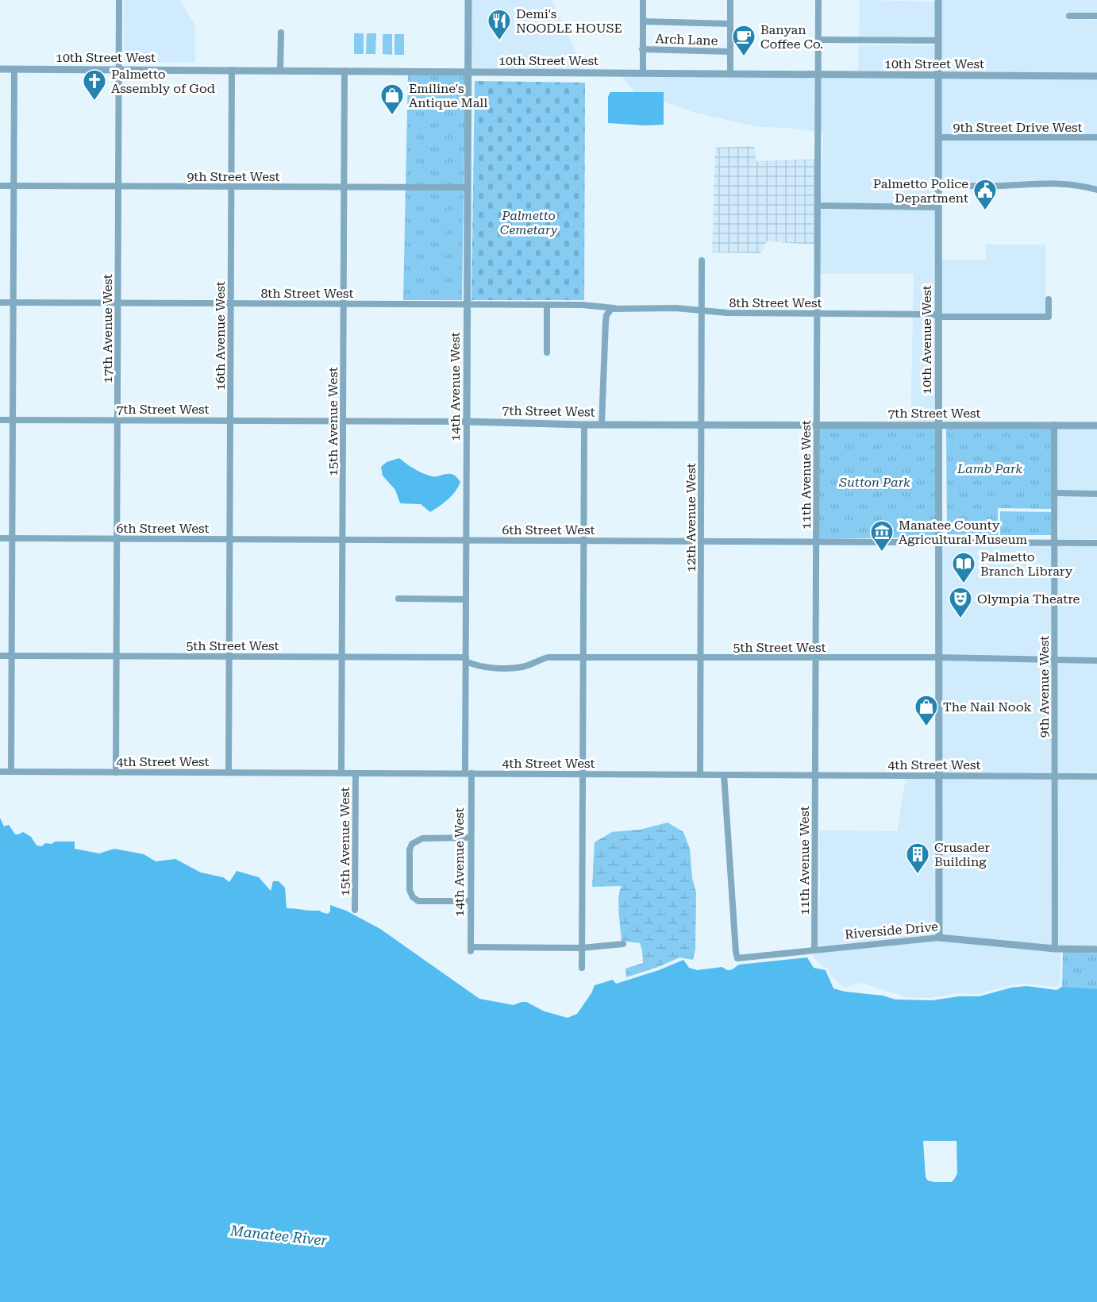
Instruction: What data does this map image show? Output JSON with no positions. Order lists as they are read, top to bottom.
{
  "streets": {
    "street": [
      "Arch Lane",
      "10th Street West",
      "9th Street Drive West",
      "9th Street West",
      "8th Street West",
      "17th Avenue West",
      "16th Avenue West",
      "10th Avenue West",
      "14th Avenue West",
      "7th Street West",
      "15th Avenue West",
      "11th Avenue West",
      "12th Avenue West",
      "6th Street West",
      "5th Street West",
      "9th Avenue West",
      "4th Street West",
      "Riverside Drive"
    ]
  },
  "crossings": [
    ["10th Street West", "17th Avenue West"],
    ["10th Street West", "16th Avenue West"],
    ["10th Street West", "10th Avenue West"],
    ["10th Street West", "14th Avenue West"],
    ["10th Street West", "15th Avenue West"],
    ["10th Street West", "11th Avenue West"],
    ["9th Street Drive West", "10th Avenue West"],
    ["9th Street West", "17th Avenue West"],
    ["9th Street West", "16th Avenue West"],
    ["9th Street West", "14th Avenue West"],
    ["9th Street West", "15th Avenue West"],
    ["8th Street West", "17th Avenue West"],
    ["8th Street West", "16th Avenue West"],
    ["8th Street West", "10th Avenue West"],
    ["8th Street West", "14th Avenue West"],
    ["8th Street West", "15th Avenue West"],
    ["8th Street West", "11th Avenue West"],
    ["8th Street West", "12th Avenue West"],
    ["17th Avenue West", "7th Street West"],
    ["17th Avenue West", "6th Street West"],
    ["17th Avenue West", "5th Street West"],
    ["17th Avenue West", "4th Street West"],
    ["16th Avenue West", "7th Street West"],
    ["16th Avenue West", "6th Street West"],
    ["16th Avenue West", "5th Street West"],
    ["16th Avenue West", "4th Street West"],
    ["10th Avenue West", "7th Street West"],
    ["10th Avenue West", "6th Street West"],
    ["10th Avenue West", "5th Street West"],
    ["10th Avenue West", "4th Street West"],
    ["10th Avenue West", "Riverside Drive"],
    ["14th Avenue West", "7th Street West"],
    ["14th Avenue West", "6th Street West"],
    ["14th Avenue West", "5th Street West"],
    ["14th Avenue West", "4th Street West"],
    ["7th Street West", "15th Avenue West"],
    ["7th Street West", "11th Avenue West"],
    ["7th Street West", "12th Avenue West"],
    ["7th Street West", "9th Avenue West"],
    ["15th Avenue West", "6th Street West"],
    ["15th Avenue West", "5th Street West"],
    ["15th Avenue West", "4th Street West"],
    ["11th Avenue West", "6th Street West"],
    ["11th Avenue West", "5th Street West"],
    ["11th Avenue West", "4th Street West"],
    ["11th Avenue West", "Riverside Drive"],
    ["12th Avenue West", "6th Street West"],
    ["12th Avenue West", "5th Street West"],
    ["12th Avenue West", "4th Street West"],
    ["6th Street West", "9th Avenue West"],
    ["5th Street West", "9th Avenue West"],
    ["9th Avenue West", "4th Street West"],
    ["9th Avenue West", "Riverside Drive"],
    ["4th Street West", "Riverside Drive"]
  ],
  "water": ["Manatee River"],
  "parks": ["Palmetto Cemetary", "Lamb Park", "Sutton Park"],
  "places": {
    "restaurant": ["Demi's NOODLE HOUSE"],
    "cafe": ["Banyan Coffee Co."],
    "church": ["Palmetto Assembly of God"],
    "shop": ["Emiline's Antique Mall", "The Nail Nook"],
    "public building": ["Palmetto Police Department"],
    "museum": ["Manatee County Agricultural Museum"],
    "library": ["Palmetto Branch Library"],
    "theatre": ["Olympia Theatre"],
    "building": ["Crusader Building"]
  }
}
